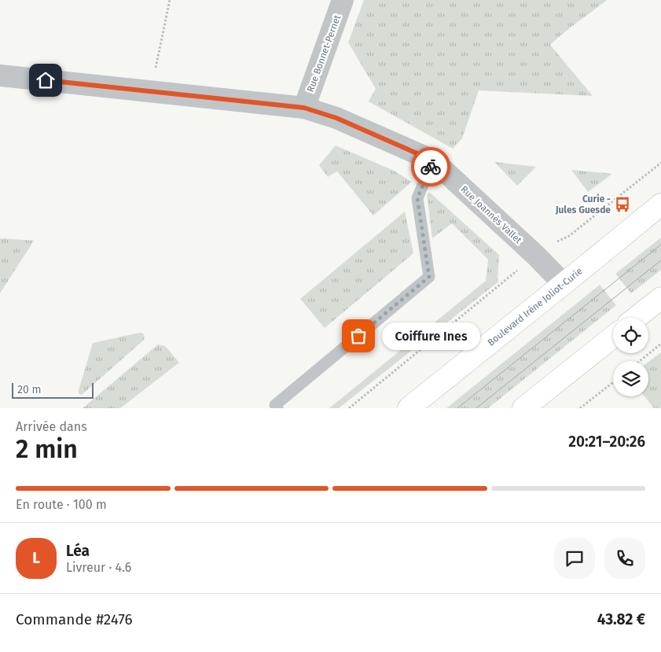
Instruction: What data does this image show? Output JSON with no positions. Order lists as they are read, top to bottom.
{
  "streets": {
    "main road": ["Boulevard Irène Joliot-Curie"],
    "street": ["Rue Bonnet-Pernet", "Rue Joannès Vallet"]
  },
  "crossings": [
    ["Rue Bonnet-Pernet", "Rue Joannès Vallet"],
    ["Rue Joannès Vallet", "Boulevard Irène Joliot-Curie"]
  ],
  "places": {
    "bus stop": ["Curie - Jules Guesde"],
    "other": ["Coiffure Ines"]
  },
  "scale_bar": "20 m",
  "page": {
    "bubble": "Coiffure Ines",
    "scale": "20 m",
    "heading": ["2 min", "Arrivée dans", "20:21–20:26"],
    "panel": [
      "Léa",
      "Livreur · 4.6",
      "Commande #2476",
      "43.82 €"
    ],
    "bar": "En route · 100 m",
    "round": "L"
  }
}
